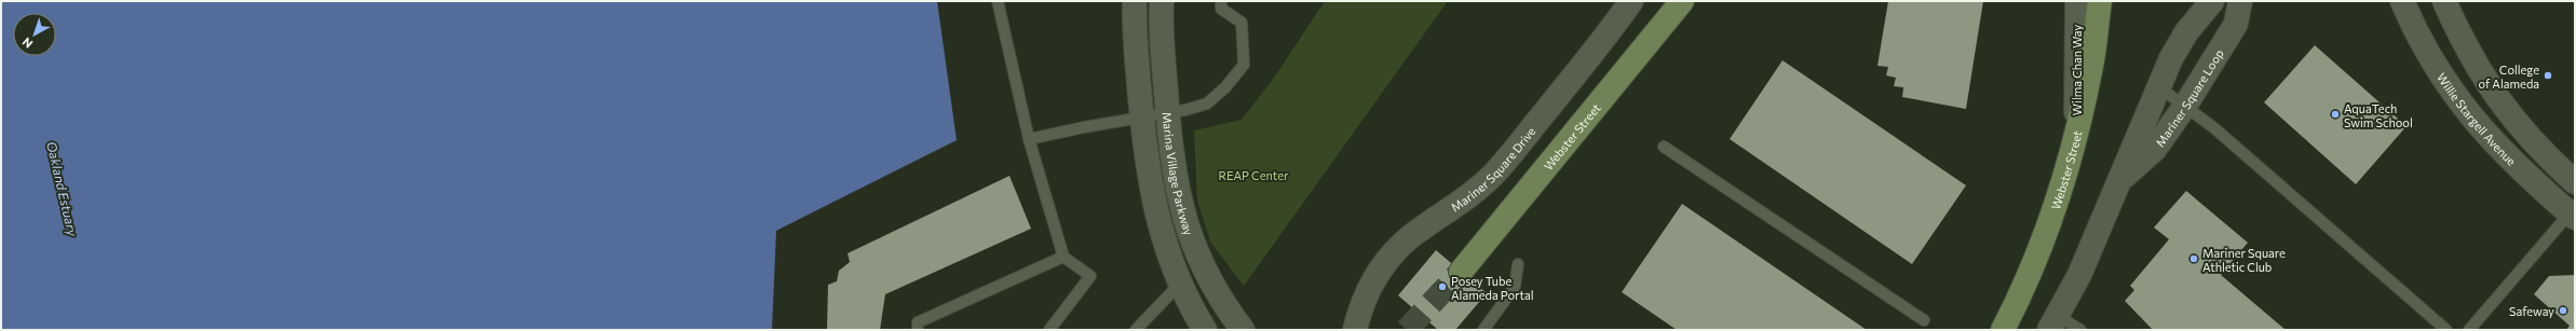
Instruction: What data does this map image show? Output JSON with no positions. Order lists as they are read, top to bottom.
{
  "streets": {
    "main road": ["Webster Street"],
    "street": [
      "Wilma Chan Way",
      "Mariner Square Loop",
      "Willie Stargell Avenue",
      "Mariner Square Drive",
      "Marina Village Parkway"
    ]
  },
  "crossings": [
    ["Wilma Chan Way", "Webster Street"]
  ],
  "water": ["Oakland Estuary"],
  "parks": ["REAP Center"],
  "places": [
    "College of Alameda",
    "AquaTech Swim School",
    "Mariner Square Athletic Club",
    "Posey Tube Alameda Portal",
    "Safeway"
  ],
  "north": "bottom left"
}
